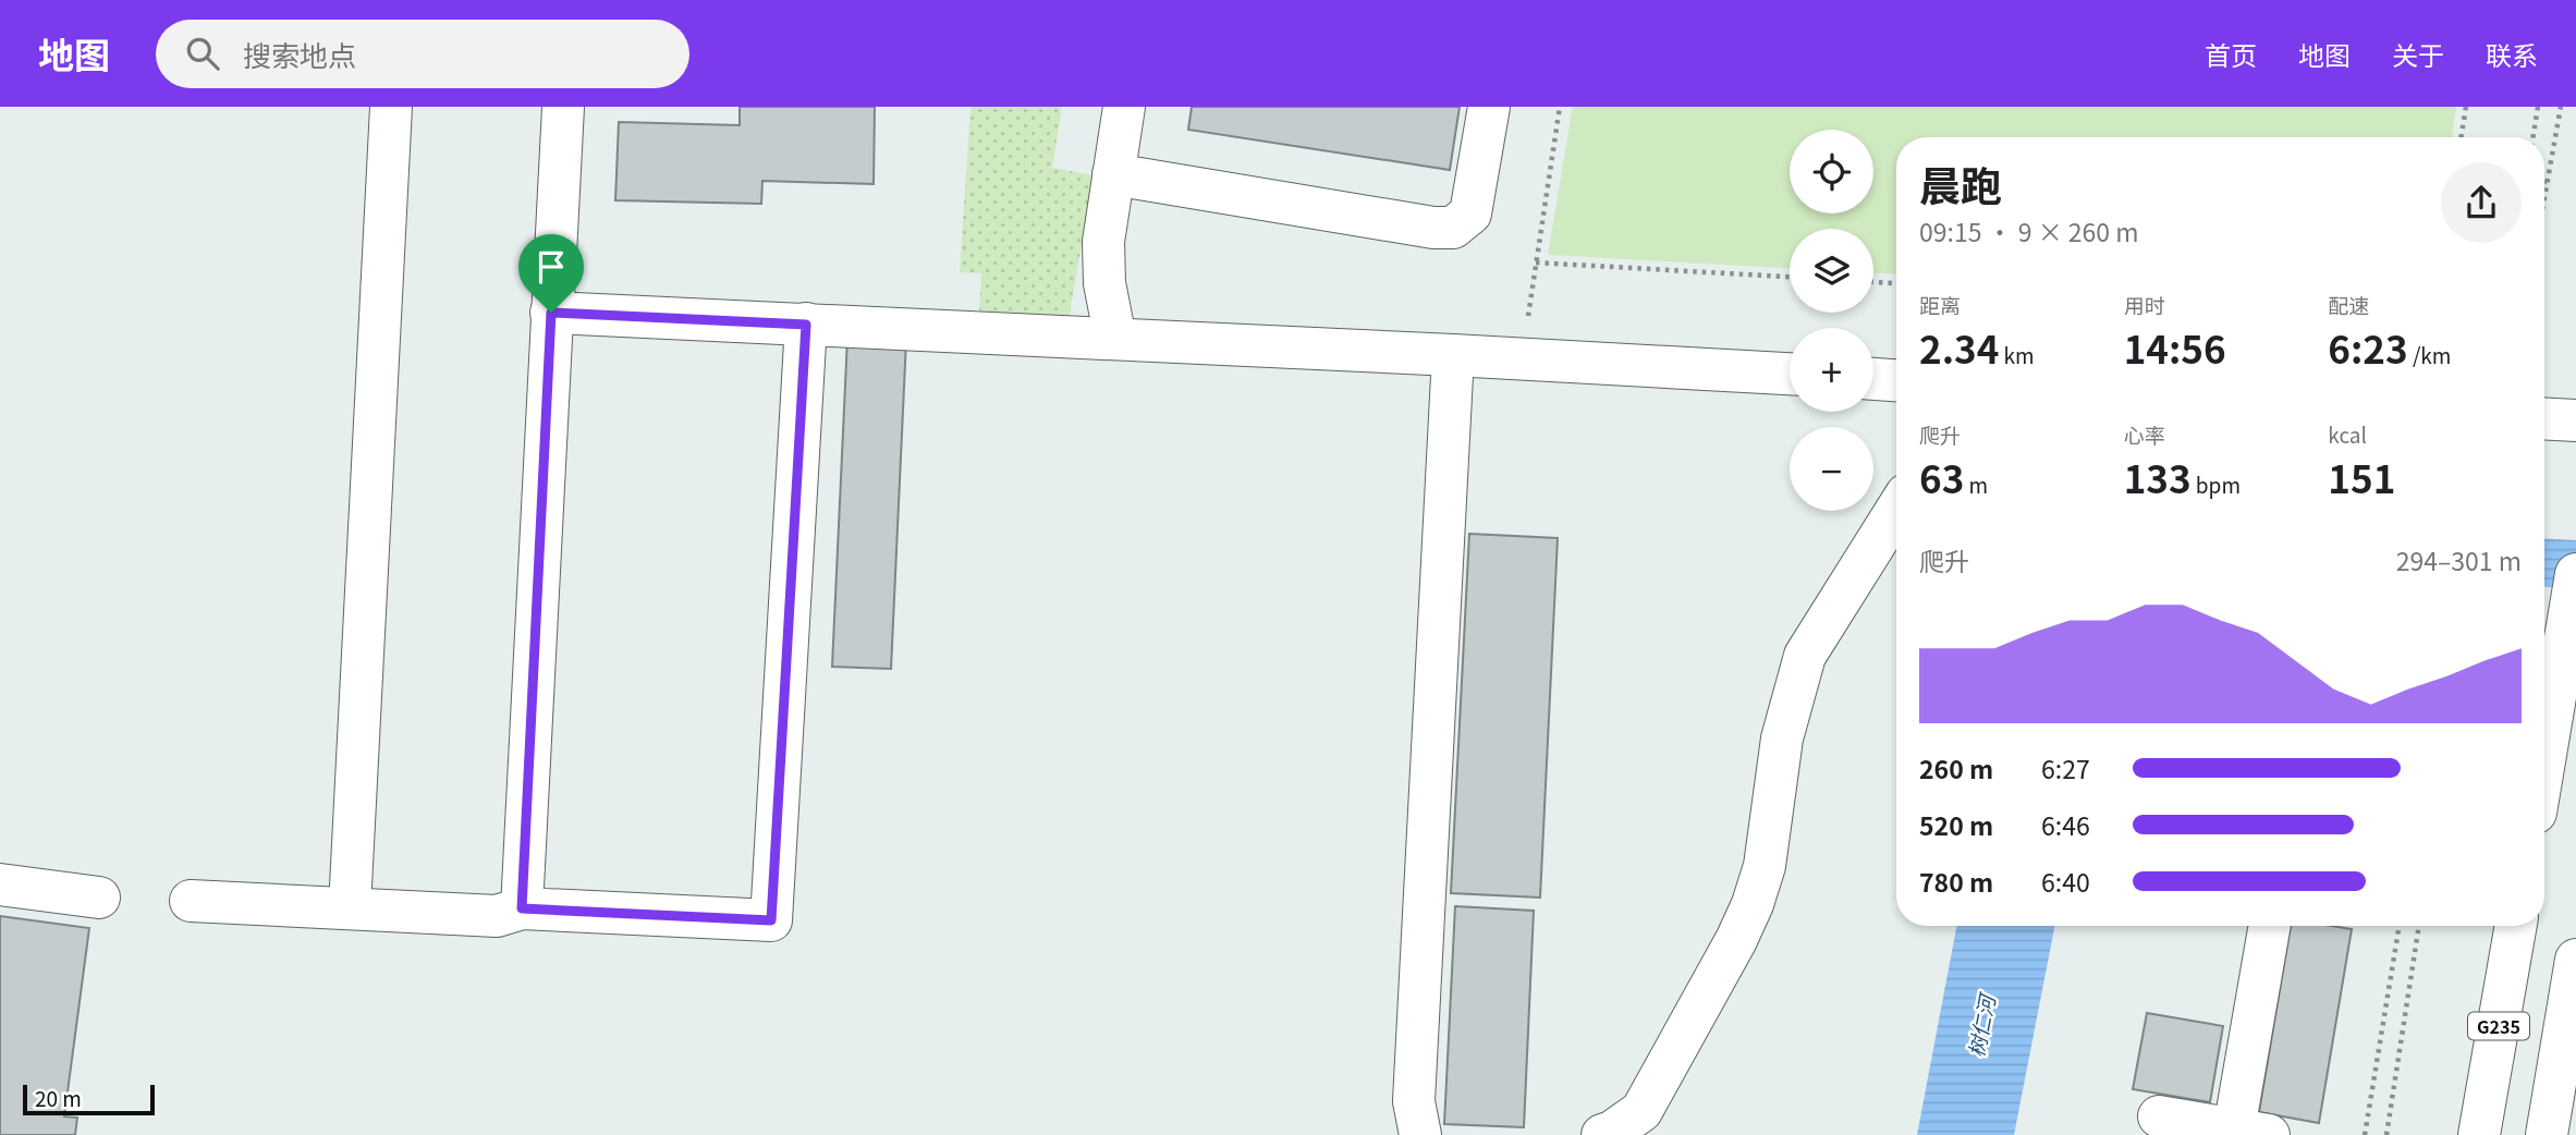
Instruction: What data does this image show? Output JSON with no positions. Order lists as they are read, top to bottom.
{
  "streets": {
    "main road": ["G235"]
  },
  "water": ["树仁河"],
  "scale_bar": "20 m",
  "page": {
    "header": "地图",
    "search": "搜索地点",
    "nav": [
      "首页",
      "地图",
      "关于",
      "联系"
    ],
    "map_buttons": ["+", "−"],
    "heading": ["晨跑", "09:15 · 9 × 260 m"],
    "stats": [
      ["距离", "2.34 km"],
      ["用时", "14:56"],
      ["配速", "6:23 /km"],
      ["爬升", "63 m"],
      ["心率", "133 bpm"],
      ["kcal", "151"]
    ],
    "chart": ["爬升", "294–301 m"],
    "list": [
      {
        "name": "260 m",
        "note": "6:27"
      },
      {
        "name": "520 m",
        "note": "6:46"
      },
      {
        "name": "780 m",
        "note": "6:40"
      }
    ],
    "scale": "20 m"
  }
}
